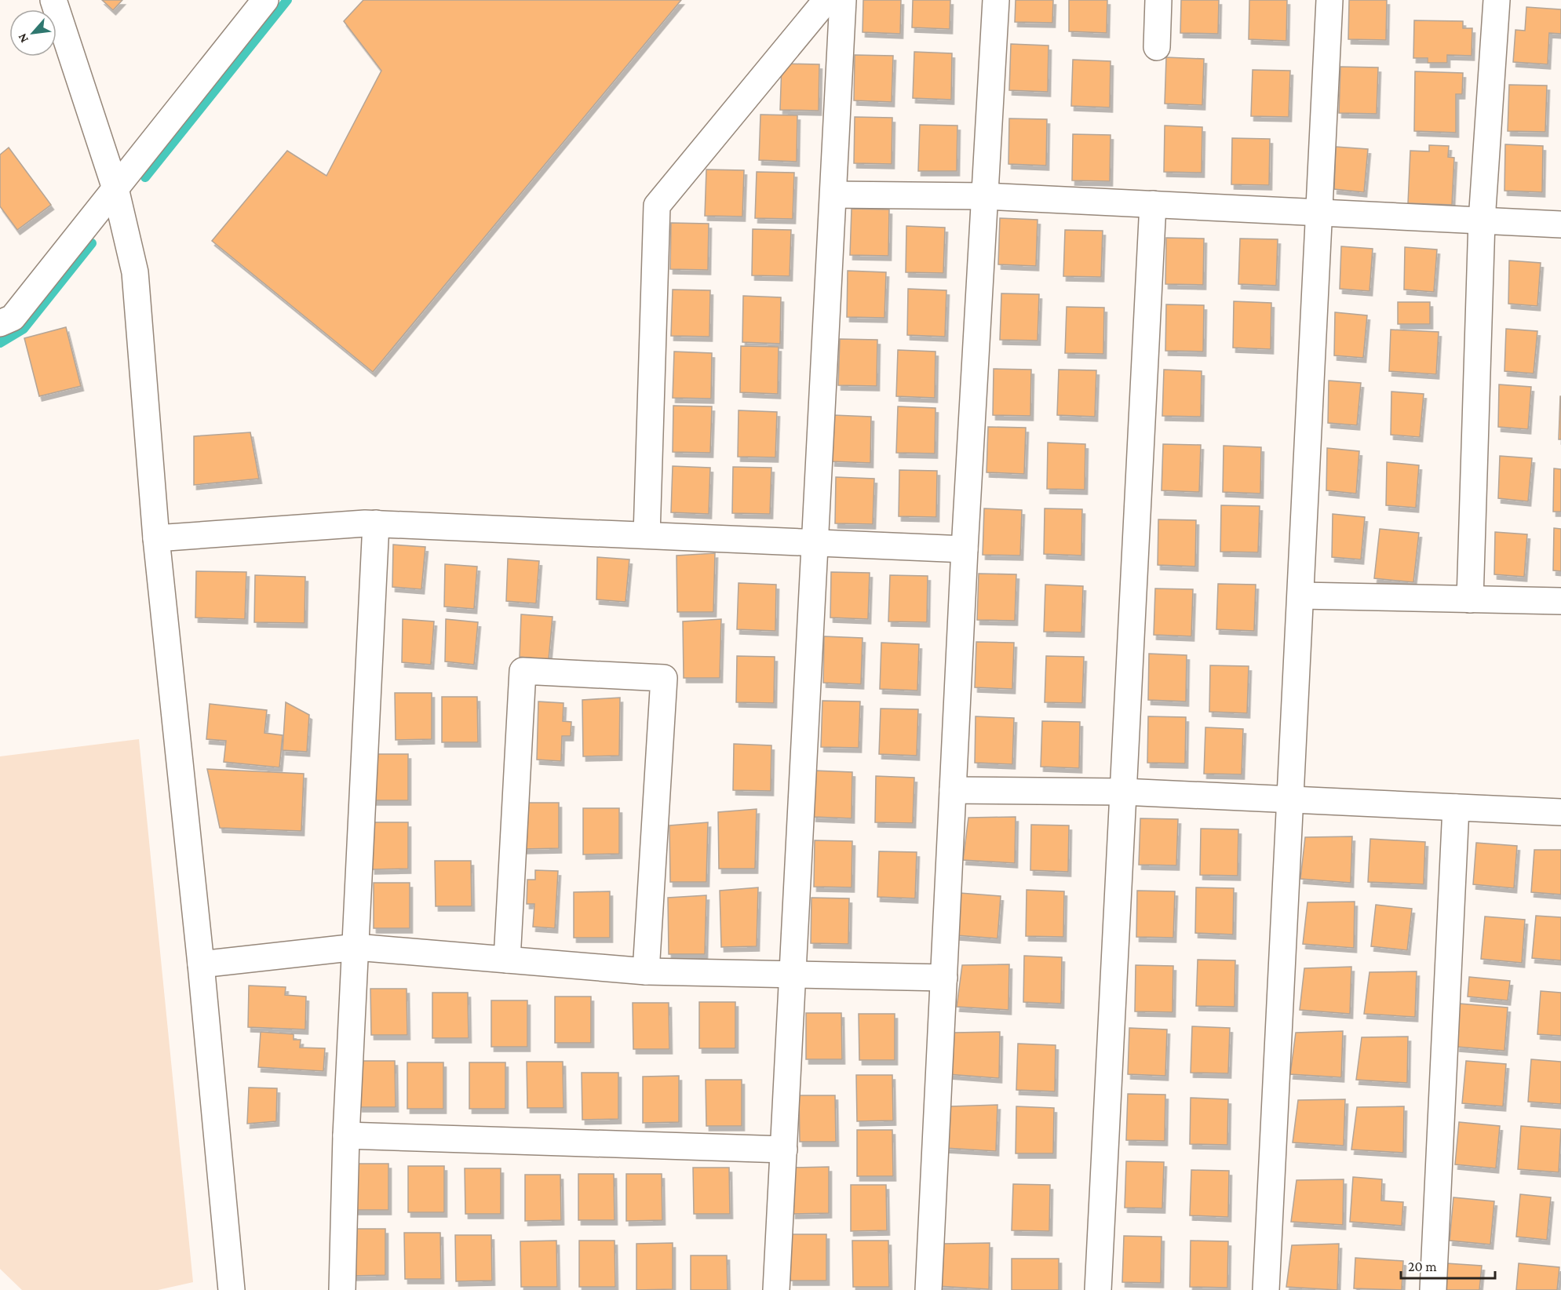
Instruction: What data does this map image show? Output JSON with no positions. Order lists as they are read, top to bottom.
{
  "scale_bar": "20 m",
  "north": "bottom left"
}
